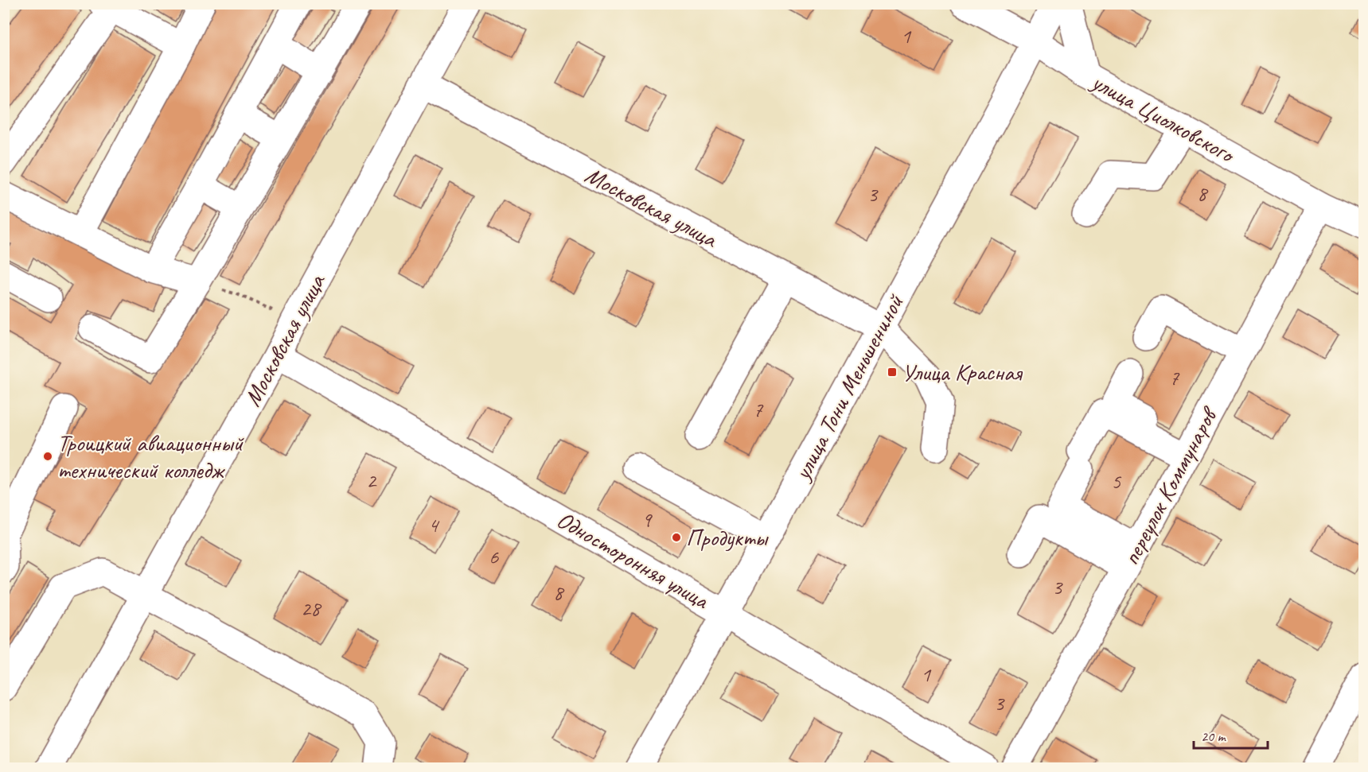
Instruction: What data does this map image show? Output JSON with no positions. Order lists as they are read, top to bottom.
{
  "streets": {
    "street": [
      "улица Циолковского",
      "Московская улица",
      "улица Тони Меньшениной",
      "переулок Коммунаров",
      "Односторонняя улица"
    ]
  },
  "crossings": [
    ["улица Циолковского", "улица Тони Меньшениной"],
    ["улица Циолковского", "переулок Коммунаров"],
    ["Московская улица", "улица Тони Меньшениной"],
    ["Московская улица", "Односторонняя улица"],
    ["улица Тони Меньшениной", "Односторонняя улица"]
  ],
  "places": {
    "transit": ["Улица Красная"],
    "other": ["Троицкий авиационный технический колледж", "Продукты"]
  },
  "house_numbers": [
    "1",
    "8",
    "3",
    "7",
    "7",
    "2",
    "5",
    "9",
    "4",
    "6",
    "3",
    "8",
    "28",
    "1",
    "3"
  ],
  "scale_bar": "20 m"
}
